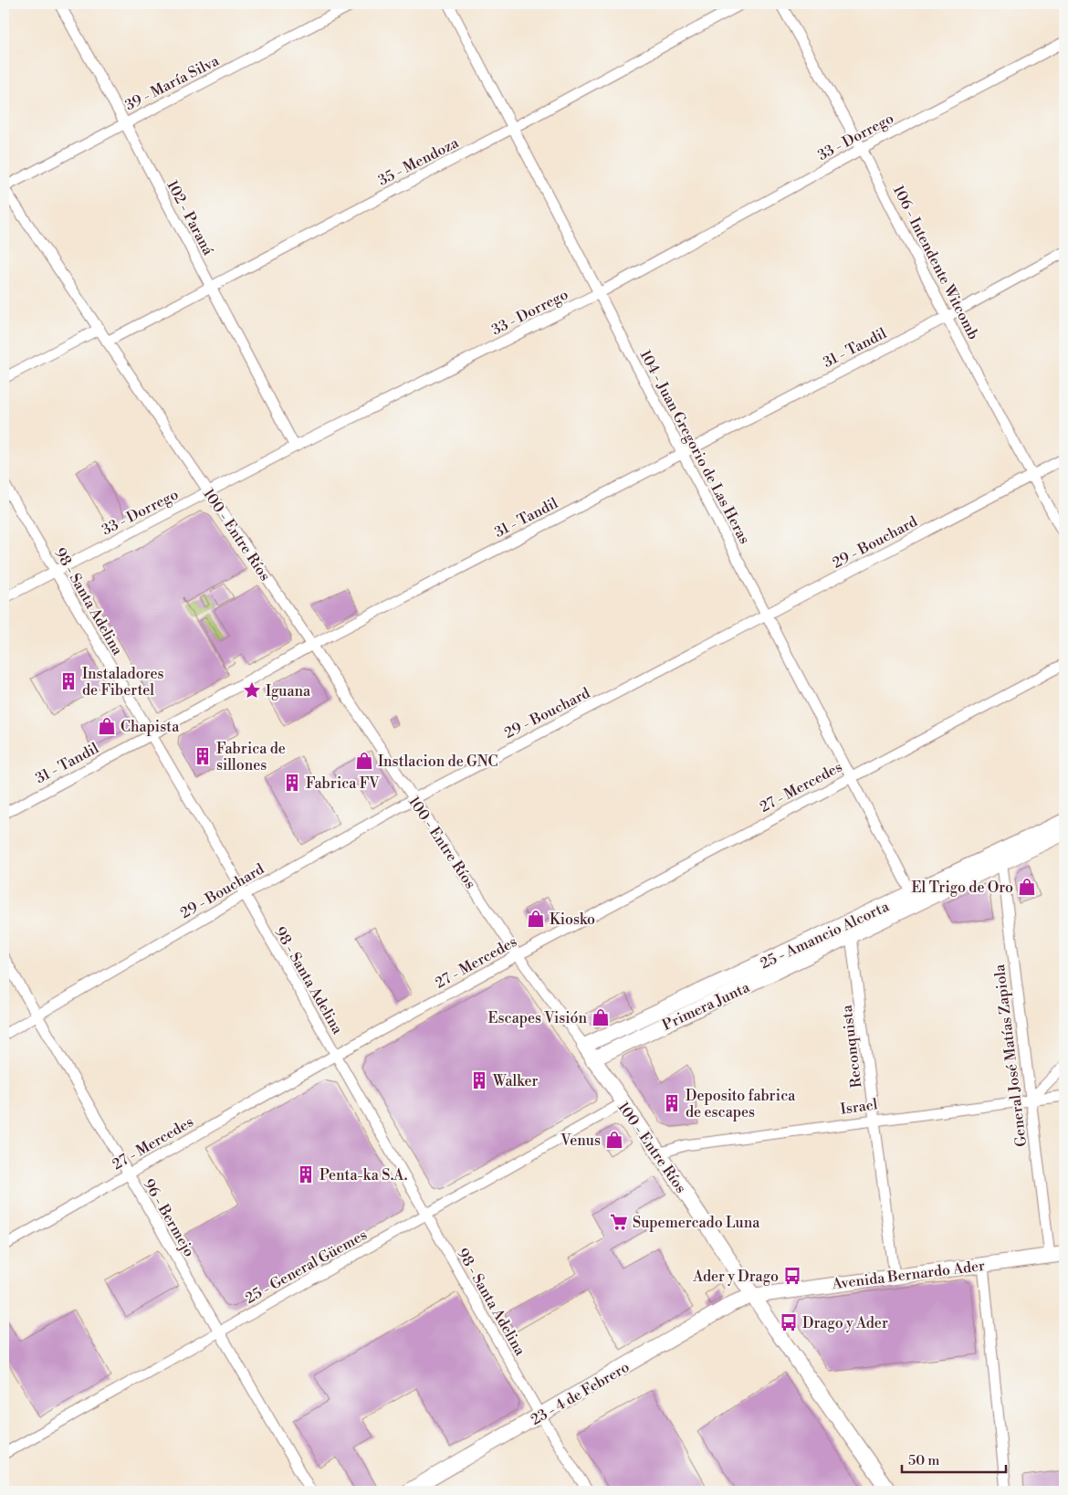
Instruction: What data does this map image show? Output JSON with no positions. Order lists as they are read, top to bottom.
{
  "streets": {
    "main road": [
      "100 - Entre Ríos",
      "25 - Amancio Alcorta",
      "Primera Junta",
      "Avenida Bernardo Ader",
      "23 - 4 de Febrero"
    ],
    "street": [
      "39 - María Silva",
      "33 - Dorrego",
      "35 - Mendoza",
      "102 - Paraná",
      "106 - Intendente Witcomb",
      "31 - Tandil",
      "104 - Juan Gregorio de Las Heras",
      "29 - Bouchard",
      "98 - Santa Adelina",
      "27 - Mercedes",
      "Reconquista",
      "General José Matías Zapiola",
      "Israel",
      "96 - Bermejo",
      "25 - General Güemes"
    ]
  },
  "crossings": [
    ["39 - María Silva", "102 - Paraná"],
    ["39 - María Silva", "100 - Entre Ríos"],
    ["33 - Dorrego", "102 - Paraná"],
    ["33 - Dorrego", "106 - Intendente Witcomb"],
    ["33 - Dorrego", "104 - Juan Gregorio de Las Heras"],
    ["33 - Dorrego", "100 - Entre Ríos"],
    ["33 - Dorrego", "98 - Santa Adelina"],
    ["35 - Mendoza", "102 - Paraná"],
    ["35 - Mendoza", "104 - Juan Gregorio de Las Heras"],
    ["35 - Mendoza", "100 - Entre Ríos"],
    ["106 - Intendente Witcomb", "31 - Tandil"],
    ["106 - Intendente Witcomb", "29 - Bouchard"],
    ["31 - Tandil", "104 - Juan Gregorio de Las Heras"],
    ["31 - Tandil", "100 - Entre Ríos"],
    ["31 - Tandil", "98 - Santa Adelina"],
    ["104 - Juan Gregorio de Las Heras", "29 - Bouchard"],
    ["104 - Juan Gregorio de Las Heras", "27 - Mercedes"],
    ["104 - Juan Gregorio de Las Heras", "Primera Junta"],
    ["100 - Entre Ríos", "29 - Bouchard"],
    ["100 - Entre Ríos", "27 - Mercedes"],
    ["100 - Entre Ríos", "25 - Amancio Alcorta"],
    ["100 - Entre Ríos", "Primera Junta"],
    ["100 - Entre Ríos", "Israel"],
    ["100 - Entre Ríos", "25 - General Güemes"],
    ["100 - Entre Ríos", "Avenida Bernardo Ader"],
    ["100 - Entre Ríos", "23 - 4 de Febrero"],
    ["29 - Bouchard", "98 - Santa Adelina"],
    ["29 - Bouchard", "96 - Bermejo"],
    ["98 - Santa Adelina", "27 - Mercedes"],
    ["98 - Santa Adelina", "25 - General Güemes"],
    ["98 - Santa Adelina", "23 - 4 de Febrero"],
    ["27 - Mercedes", "96 - Bermejo"],
    ["25 - Amancio Alcorta", "Primera Junta"],
    ["25 - Amancio Alcorta", "Reconquista"],
    ["Primera Junta", "Reconquista"],
    ["Primera Junta", "General José Matías Zapiola"],
    ["Reconquista", "Israel"],
    ["Reconquista", "Avenida Bernardo Ader"],
    ["General José Matías Zapiola", "Israel"],
    ["General José Matías Zapiola", "Avenida Bernardo Ader"],
    ["96 - Bermejo", "25 - General Güemes"],
    ["Avenida Bernardo Ader", "23 - 4 de Febrero"]
  ],
  "places": {
    "building": [
      "Instaladores de Fibertel",
      "Fabrica de sillones",
      "Fabrica FV",
      "Walker",
      "Deposito fabrica de escapes",
      "Penta-ka S.A."
    ],
    "place": ["Iguana"],
    "shop": [
      "Chapista",
      "Instlacion de GNC",
      "El Trigo de Oro",
      "Kiosko",
      "Escapes Visión",
      "Venus"
    ],
    "supermarket": ["Supemercado Luna"],
    "bus stop": ["Ader y Drago", "Drago y Ader"]
  },
  "scale_bar": "50 m"
}
